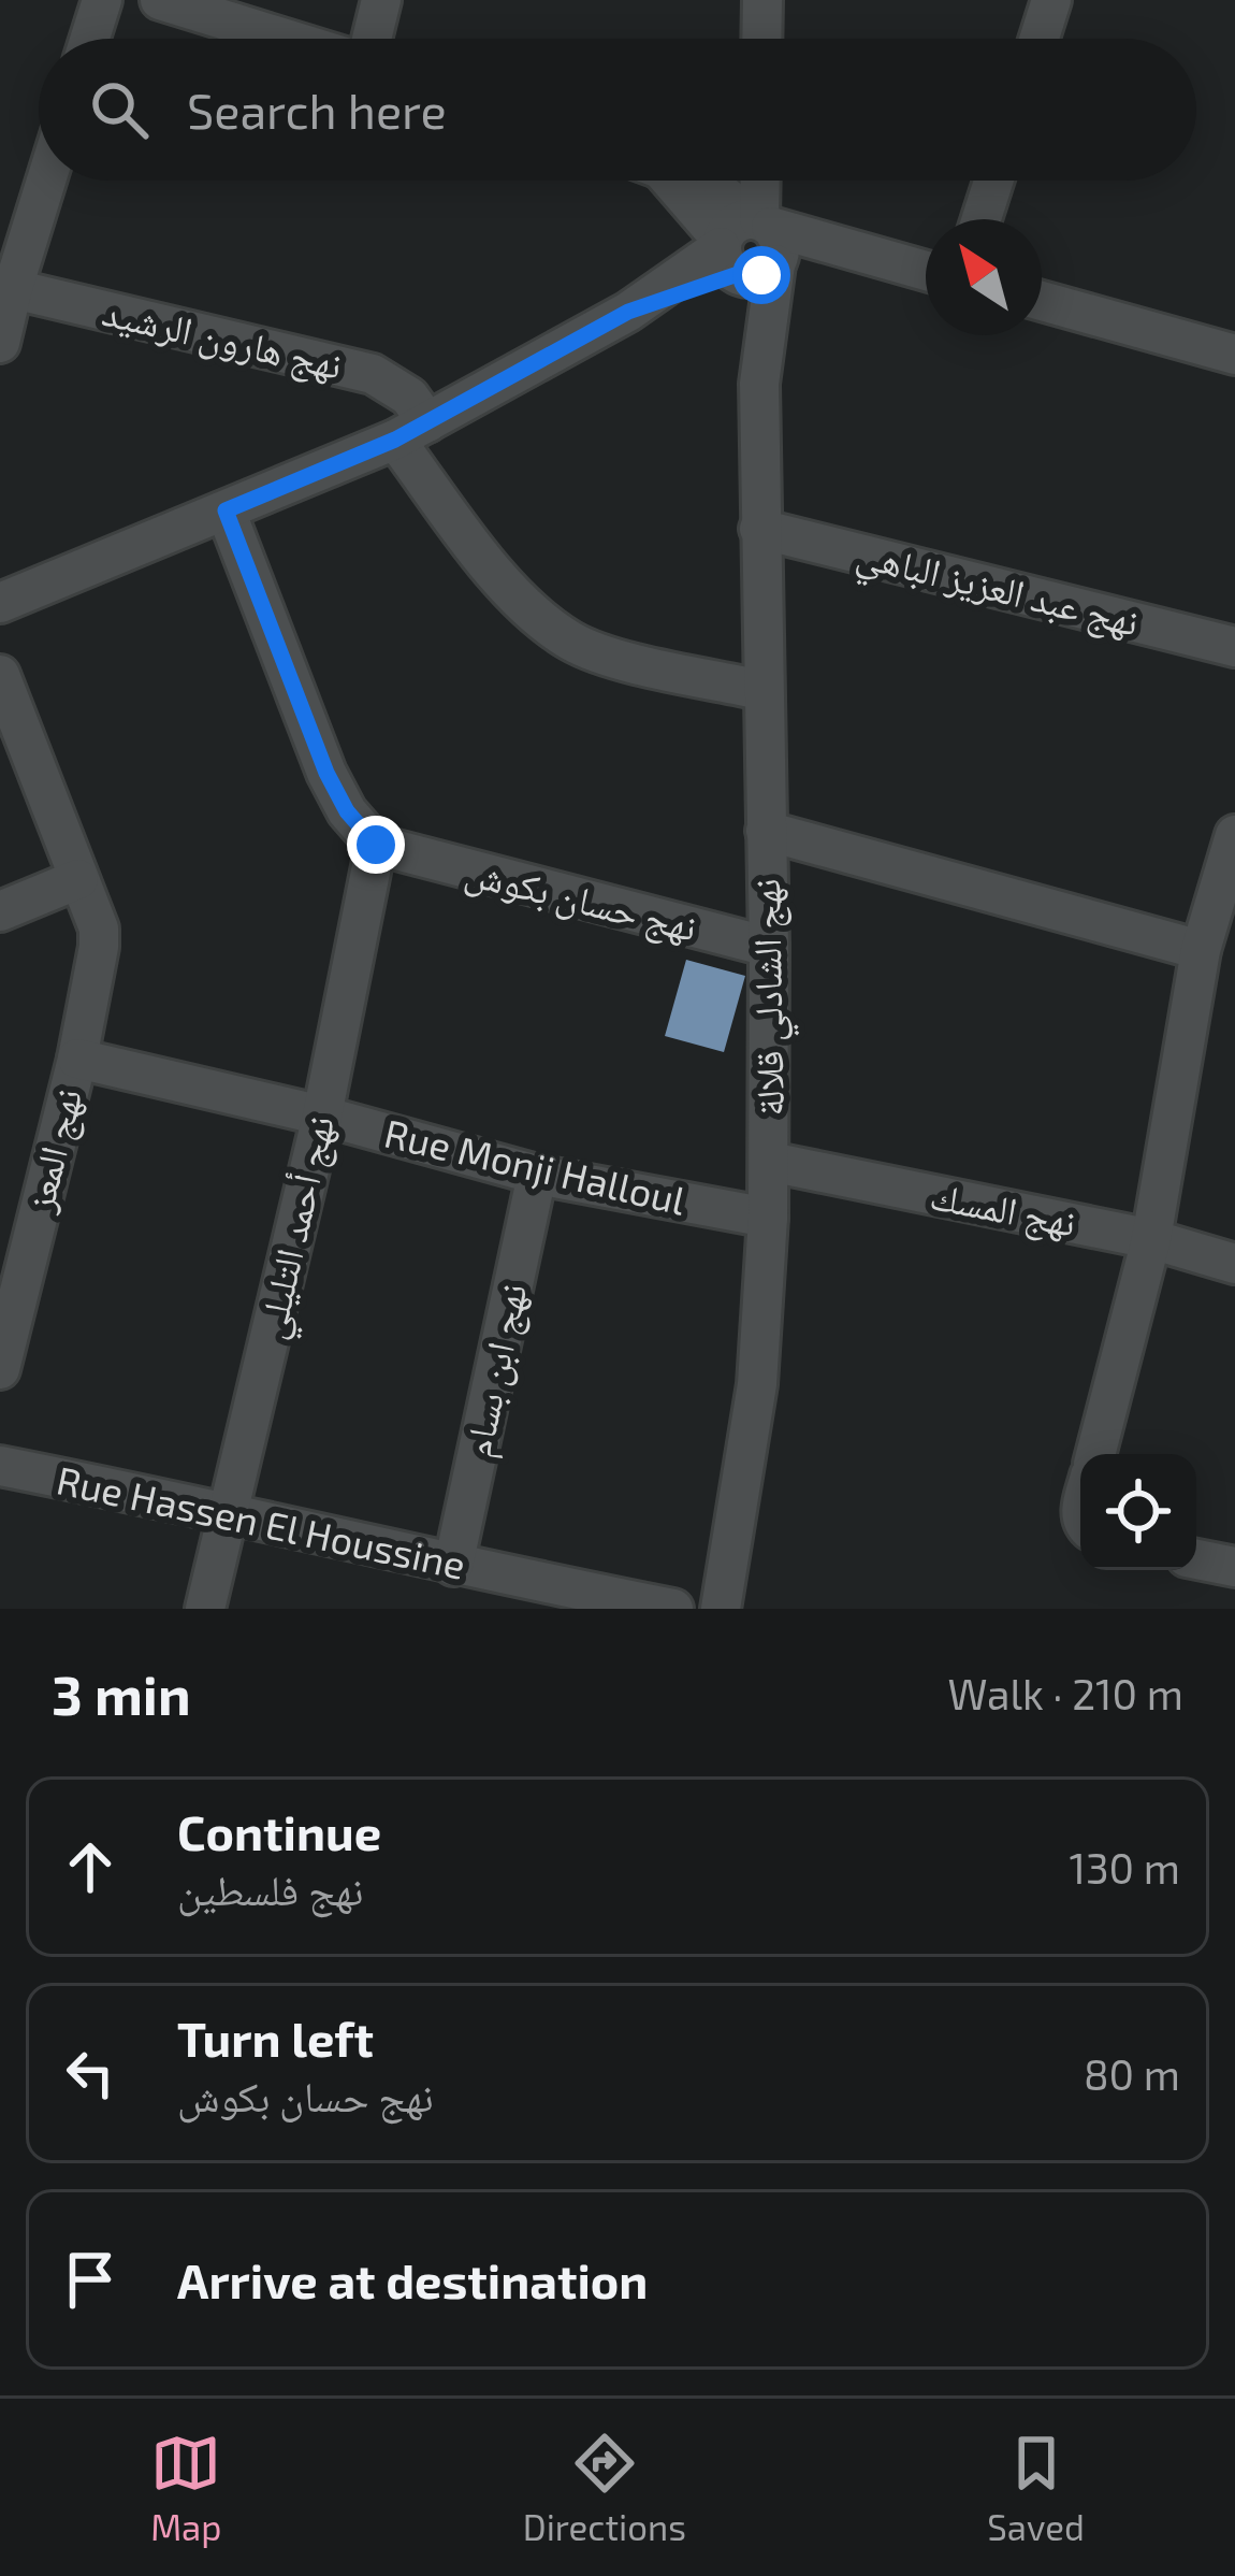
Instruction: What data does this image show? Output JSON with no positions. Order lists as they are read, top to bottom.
{
  "streets": {
    "street": [
      "نهج هارون الرشيد",
      "نهج عبد العزيز الباهي",
      "نهج حسان بكوش",
      "نهج الشادلي قلالة",
      "نهج المعز",
      "Rue Monji Halloul",
      "نهج المسك",
      "نهج أحمد التليلي",
      "نهج ابن بسام",
      "Rue Hassen El Houssine"
    ]
  },
  "crossings": [
    ["نهج هارون الرشيد", "نهج الشادلي قلالة"],
    ["نهج عبد العزيز الباهي", "نهج الشادلي قلالة"],
    ["نهج حسان بكوش", "نهج الشادلي قلالة"],
    ["نهج حسان بكوش", "نهج أحمد التليلي"],
    ["نهج الشادلي قلالة", "Rue Monji Halloul"],
    ["نهج الشادلي قلالة", "نهج المسك"],
    ["نهج المعز", "Rue Monji Halloul"],
    ["Rue Monji Halloul", "نهج أحمد التليلي"],
    ["Rue Monji Halloul", "نهج ابن بسام"],
    ["نهج أحمد التليلي", "Rue Hassen El Houssine"],
    ["نهج ابن بسام", "Rue Hassen El Houssine"]
  ],
  "north": "top left",
  "page": {
    "search": "Search here",
    "heading": ["3 min", "Walk · 210 m"],
    "list": [
      ["Continue", "نهج فلسطين", "130 m"],
      ["Turn left", "نهج حسان بكوش", "80 m"],
      "Arrive at destination"
    ],
    "nav": ["Map", "Directions", "Saved"]
  }
}
